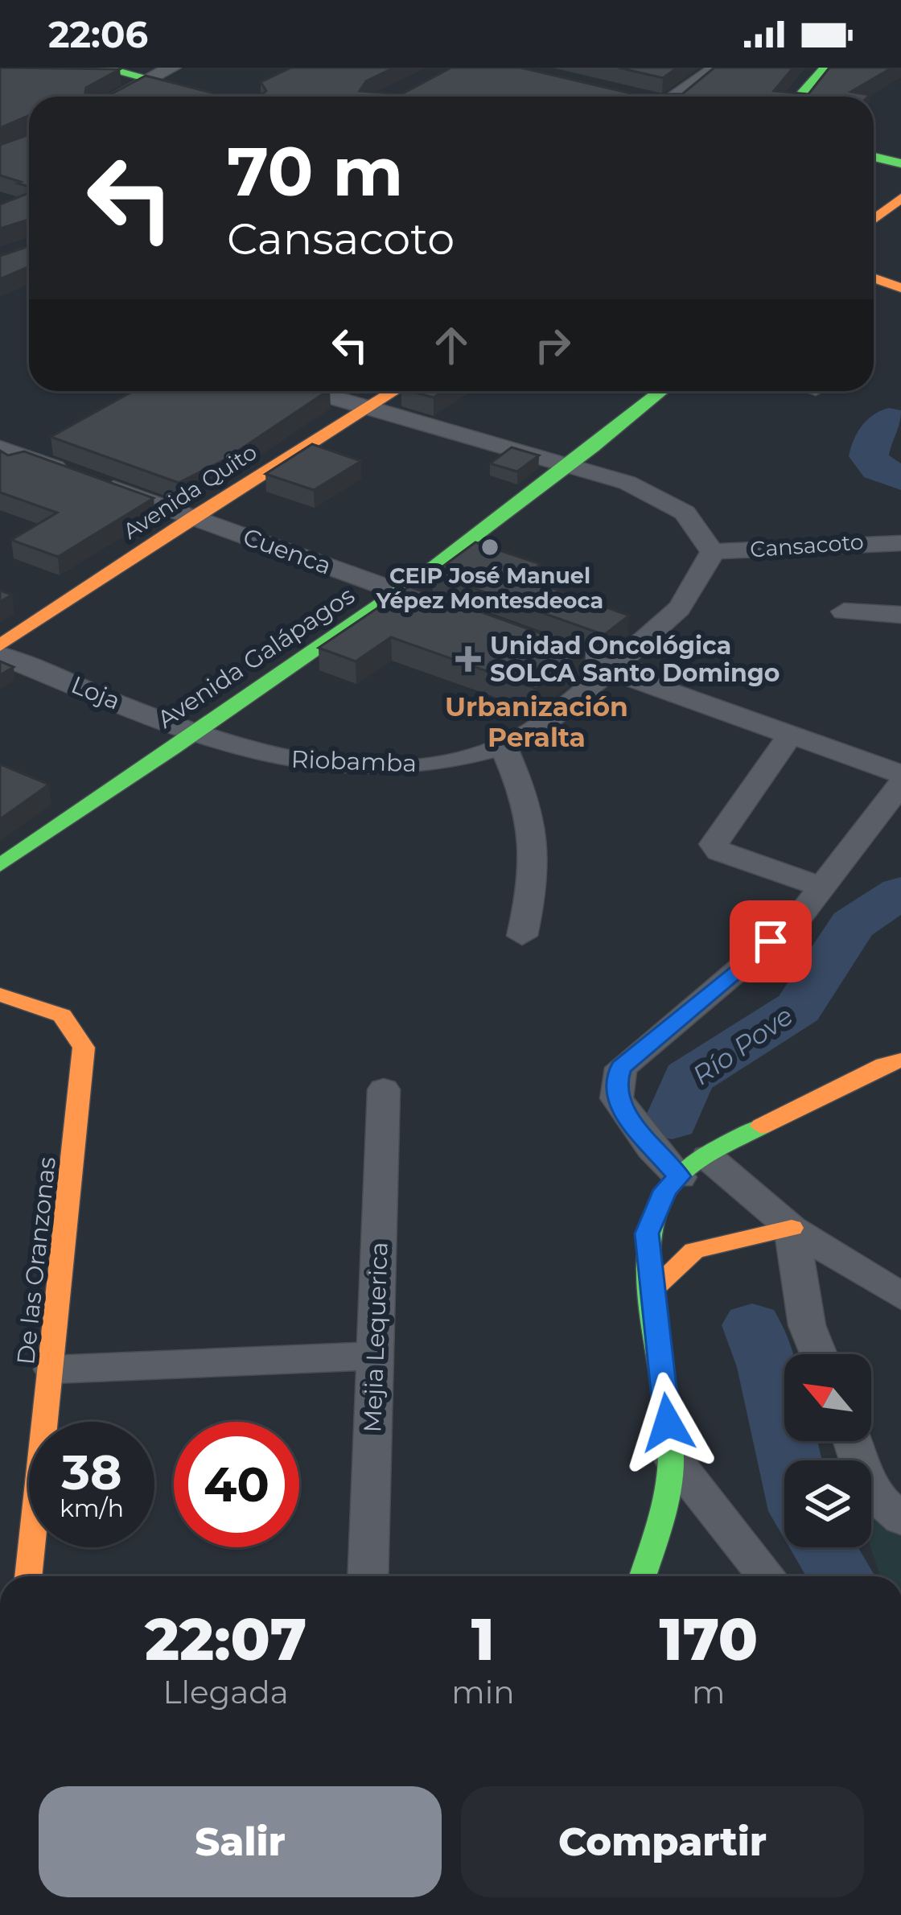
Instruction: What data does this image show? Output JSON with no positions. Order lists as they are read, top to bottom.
{
  "streets": {
    "street": [
      "Avenida Quito",
      "Cansacoto",
      "Cuenca",
      "Avenida Galápagos",
      "Loja",
      "Riobamba",
      "De las Oranzonas",
      "Mejia Lequerica"
    ]
  },
  "crossings": [
    ["Avenida Quito", "Cuenca"],
    ["Cansacoto", "Riobamba"],
    ["Cuenca", "Avenida Galápagos"],
    ["Avenida Galápagos", "Loja"],
    ["Avenida Galápagos", "Riobamba"],
    ["Loja", "Riobamba"]
  ],
  "districts": ["Urbanización Peralta"],
  "water": ["Río Pove"],
  "places": {
    "other": ["CEIP José Manuel Yépez Montesdeoca"],
    "health": ["Unidad Oncológica SOLCA Santo Domingo"]
  },
  "north": "top left",
  "page": {
    "status": "22:06",
    "turn": ["70 m", "Cansacoto"],
    "speed": "38 km/h",
    "limit": "40",
    "eta": [
      "22:07",
      "Llegada",
      "1",
      "min",
      "170",
      "m"
    ],
    "buttons": ["Salir", "Compartir"]
  }
}
